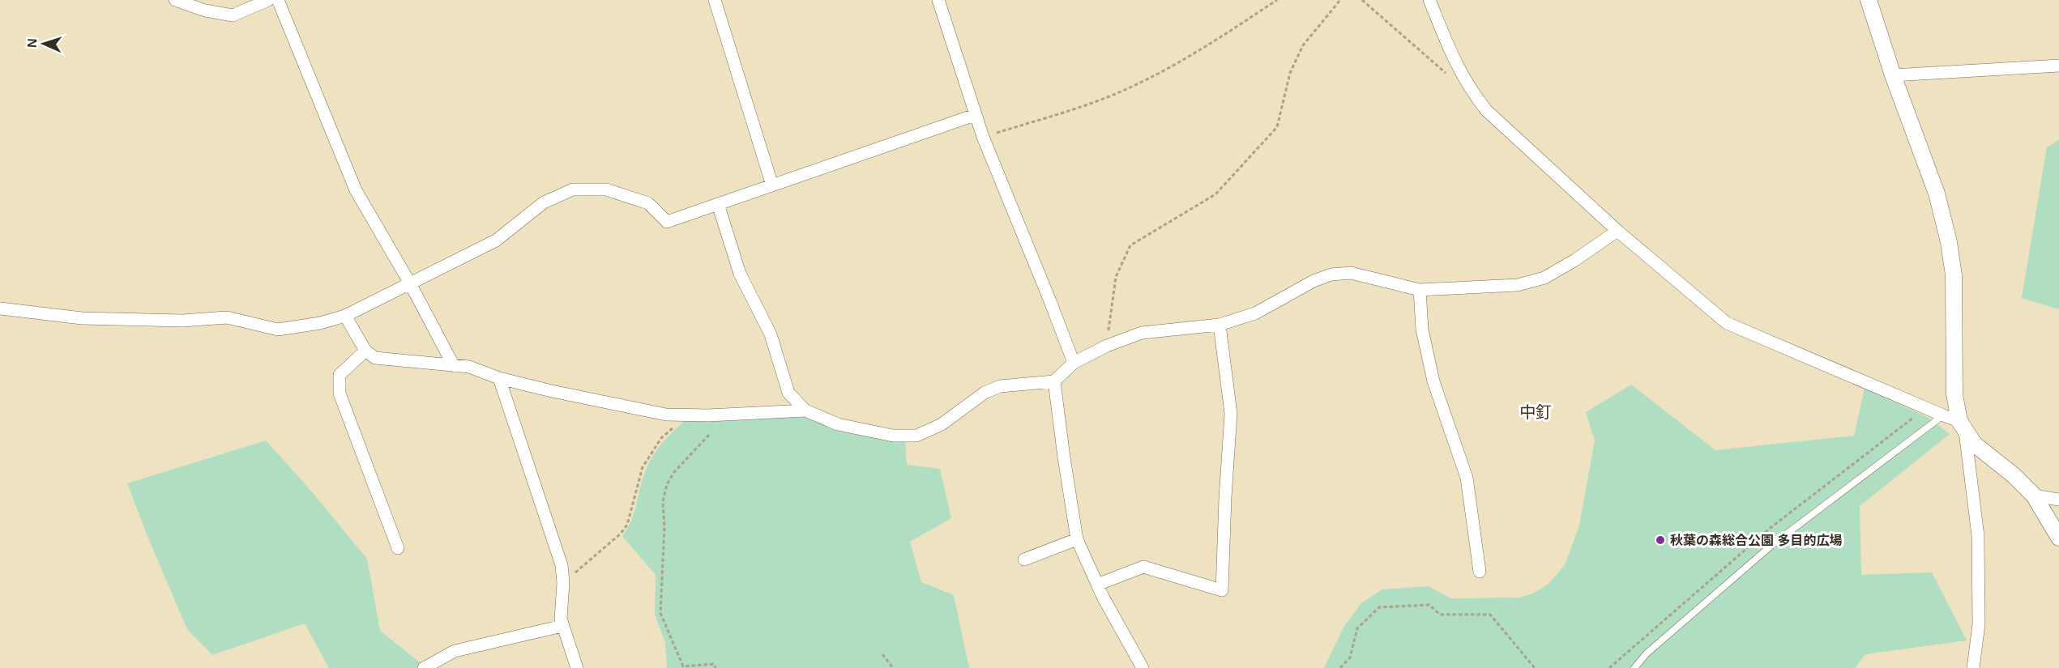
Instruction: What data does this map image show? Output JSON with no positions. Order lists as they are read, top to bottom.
{
  "districts": ["中釘"],
  "places": ["秋葉の森総合公園 多目的広場"],
  "north": "left"
}
